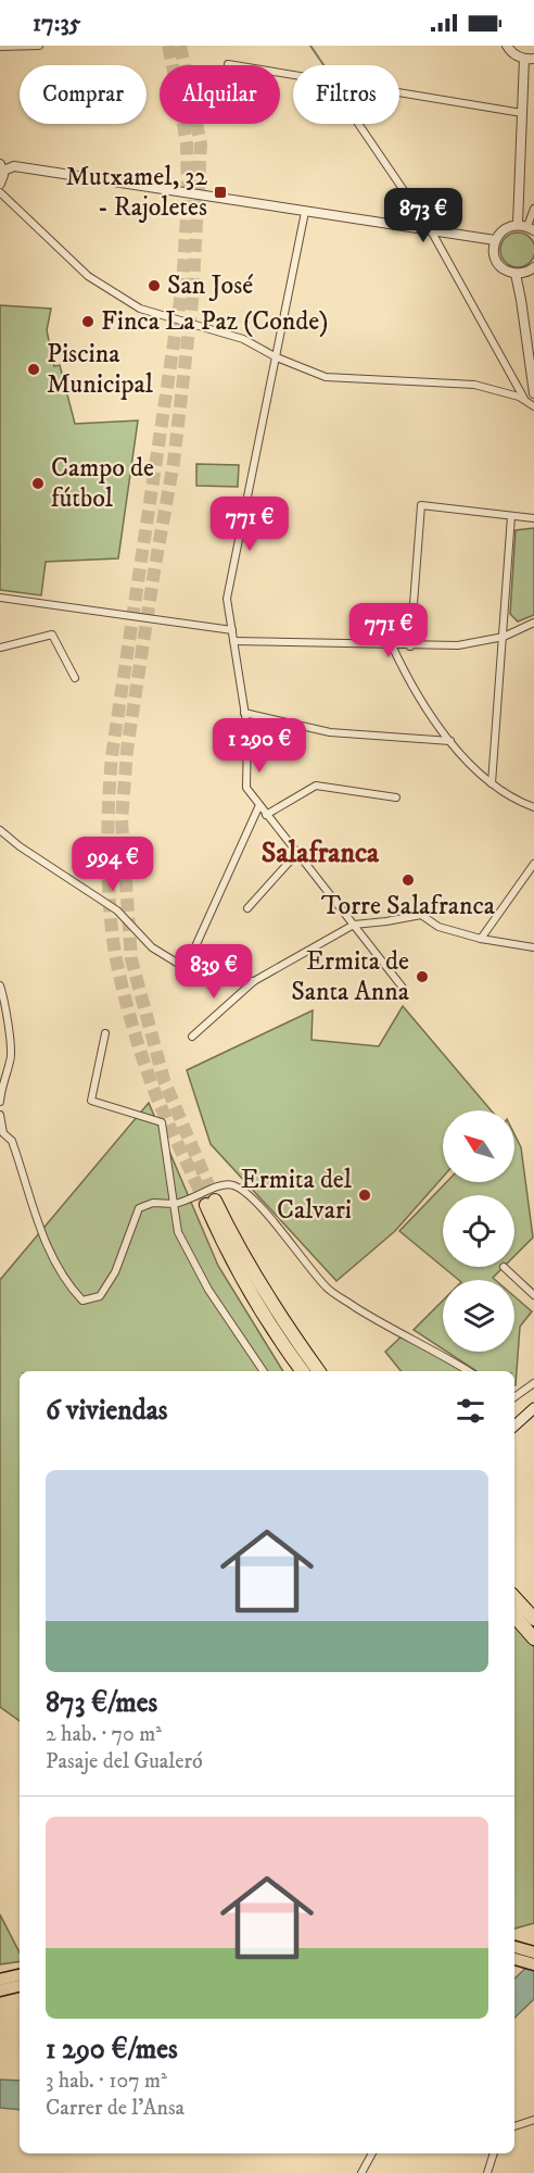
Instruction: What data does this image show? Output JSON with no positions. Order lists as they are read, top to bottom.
{
  "districts": ["Salafranca"],
  "places": {
    "transit": ["Mutxamel, 32 - Rajoletes"],
    "other": [
      "San José",
      "Finca La Paz (Conde)",
      "Piscina Municipal",
      "Campo de fútbol",
      "Torre Salafranca",
      "Ermita de Santa Anna",
      "Ermita del Calvari"
    ]
  },
  "north": "top left",
  "page": {
    "status": "17:35",
    "chip": ["Comprar", "Alquilar", "Filtros"],
    "price": [
      "873 €",
      "771 €",
      "771 €",
      "1 290 €",
      "994 €",
      "839 €"
    ],
    "heading": "6 viviendas",
    "list": [
      {
        "name": "873 €/mes",
        "note": "2 hab. · 70 m² · Pasaje del Gualeró"
      },
      {
        "name": "1 290 €/mes",
        "note": "3 hab. · 107 m² · Carrer de l'Ansa"
      }
    ]
  }
}
